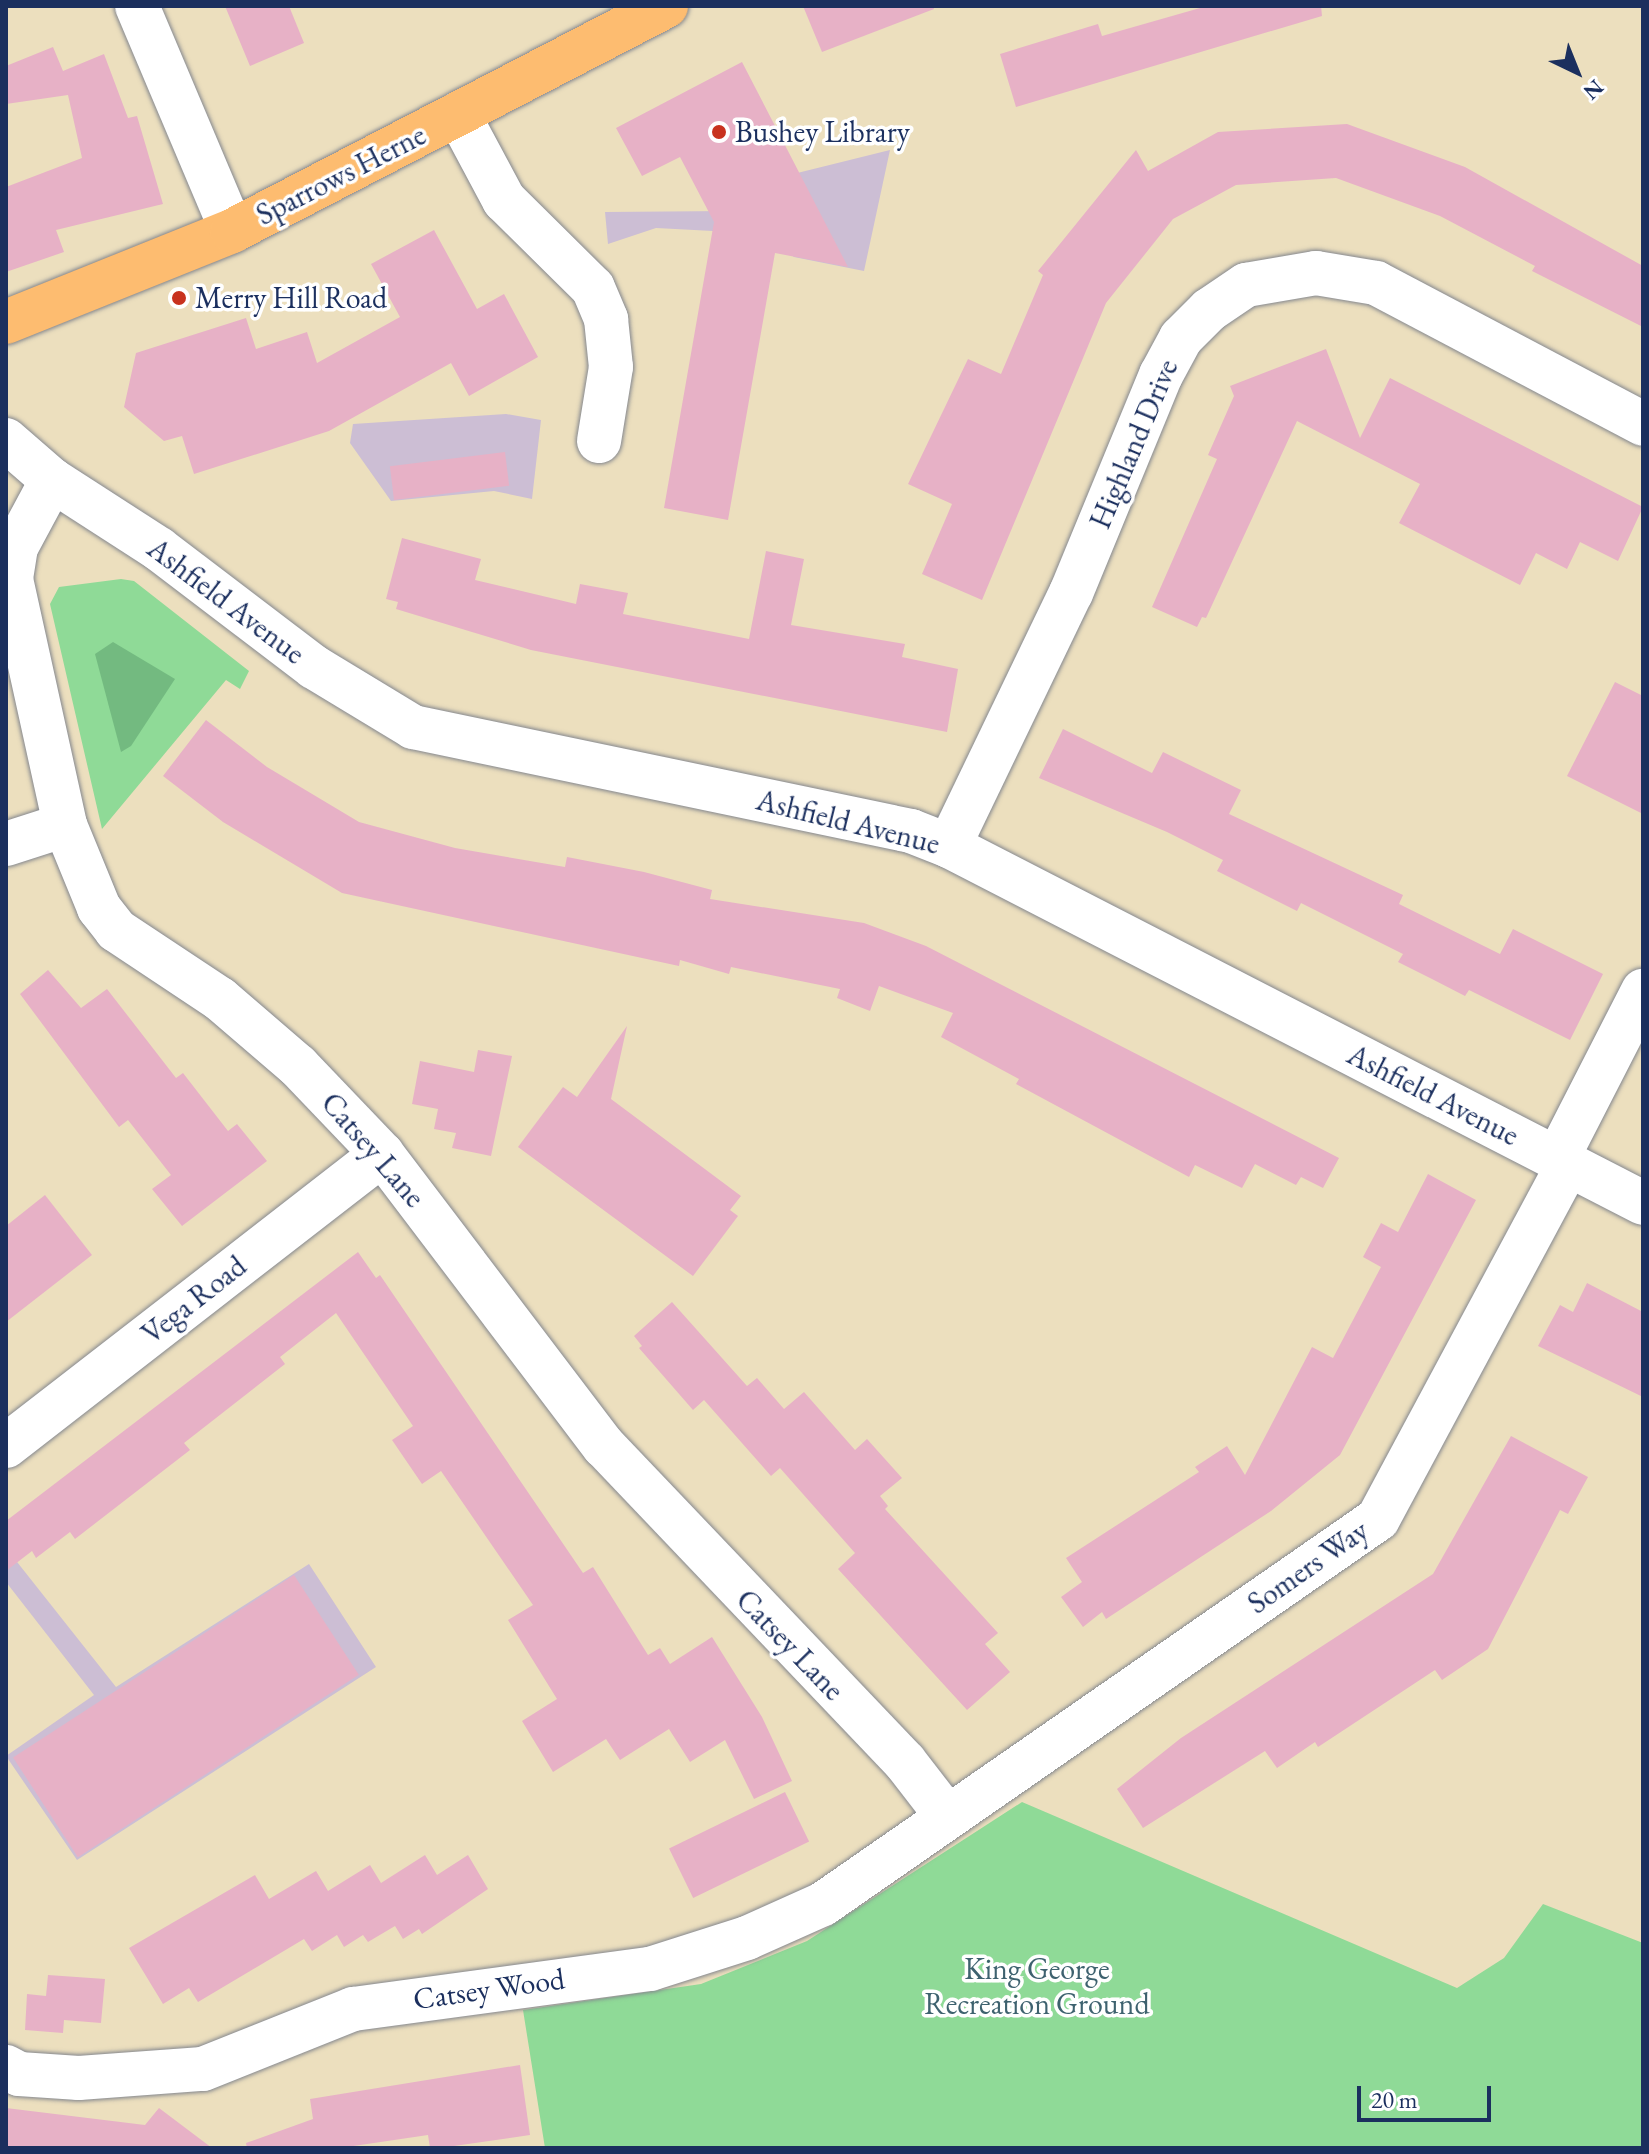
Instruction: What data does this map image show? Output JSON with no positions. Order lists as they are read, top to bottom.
{
  "streets": {
    "main road": ["Sparrows Herne"],
    "street": [
      "Highland Drive",
      "Ashfield Avenue",
      "Catsey Lane",
      "Vega Road",
      "Somers Way",
      "Catsey Wood"
    ]
  },
  "crossings": [
    ["Highland Drive", "Ashfield Avenue"],
    ["Ashfield Avenue", "Catsey Lane"],
    ["Ashfield Avenue", "Somers Way"],
    ["Catsey Lane", "Vega Road"],
    ["Catsey Lane", "Somers Way"],
    ["Catsey Lane", "Catsey Wood"],
    ["Somers Way", "Catsey Wood"]
  ],
  "parks": ["King George Recreation Ground"],
  "places": ["Bushey Library", "Merry Hill Road"],
  "scale_bar": "20 m",
  "north": "bottom right"
}
